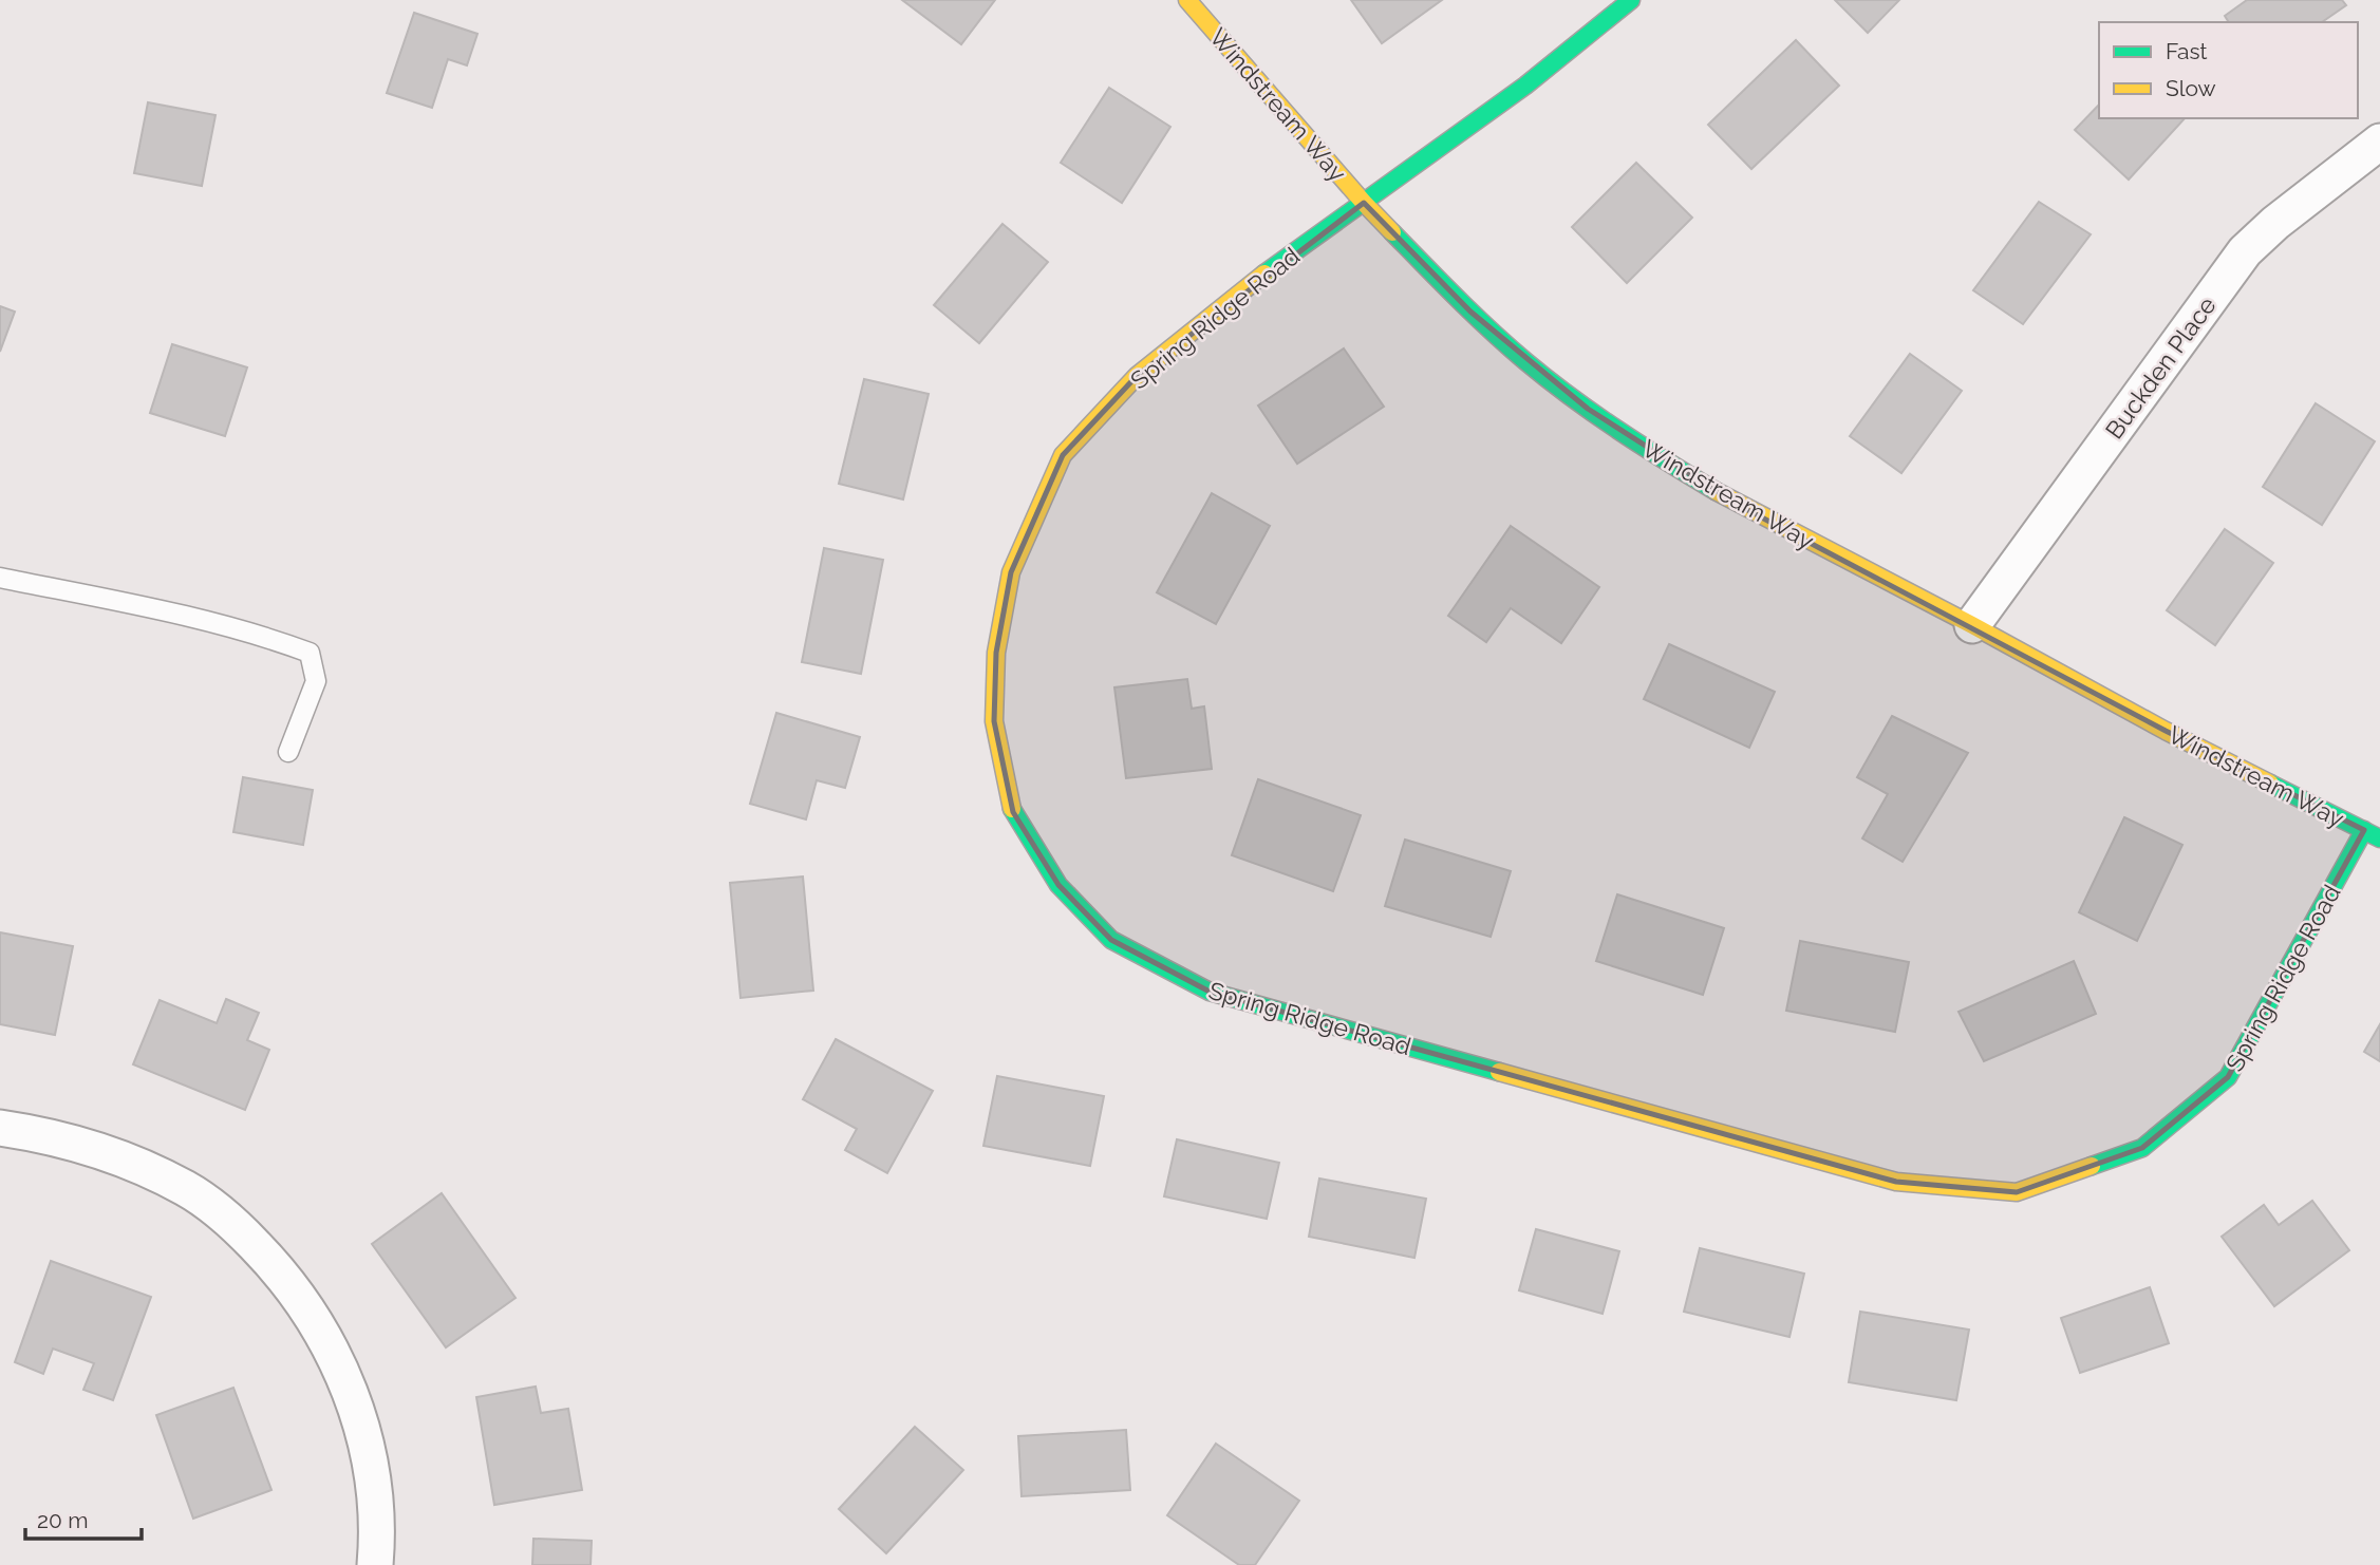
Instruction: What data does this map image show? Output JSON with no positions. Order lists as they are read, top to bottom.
{
  "streets": {
    "street": ["Windstream Way", "Spring Ridge Road", "Buckden Place"]
  },
  "crossings": [
    ["Windstream Way", "Spring Ridge Road"],
    ["Windstream Way", "Buckden Place"]
  ],
  "legend": ["Fast", "Slow"],
  "scale_bar": "20 m"
}
